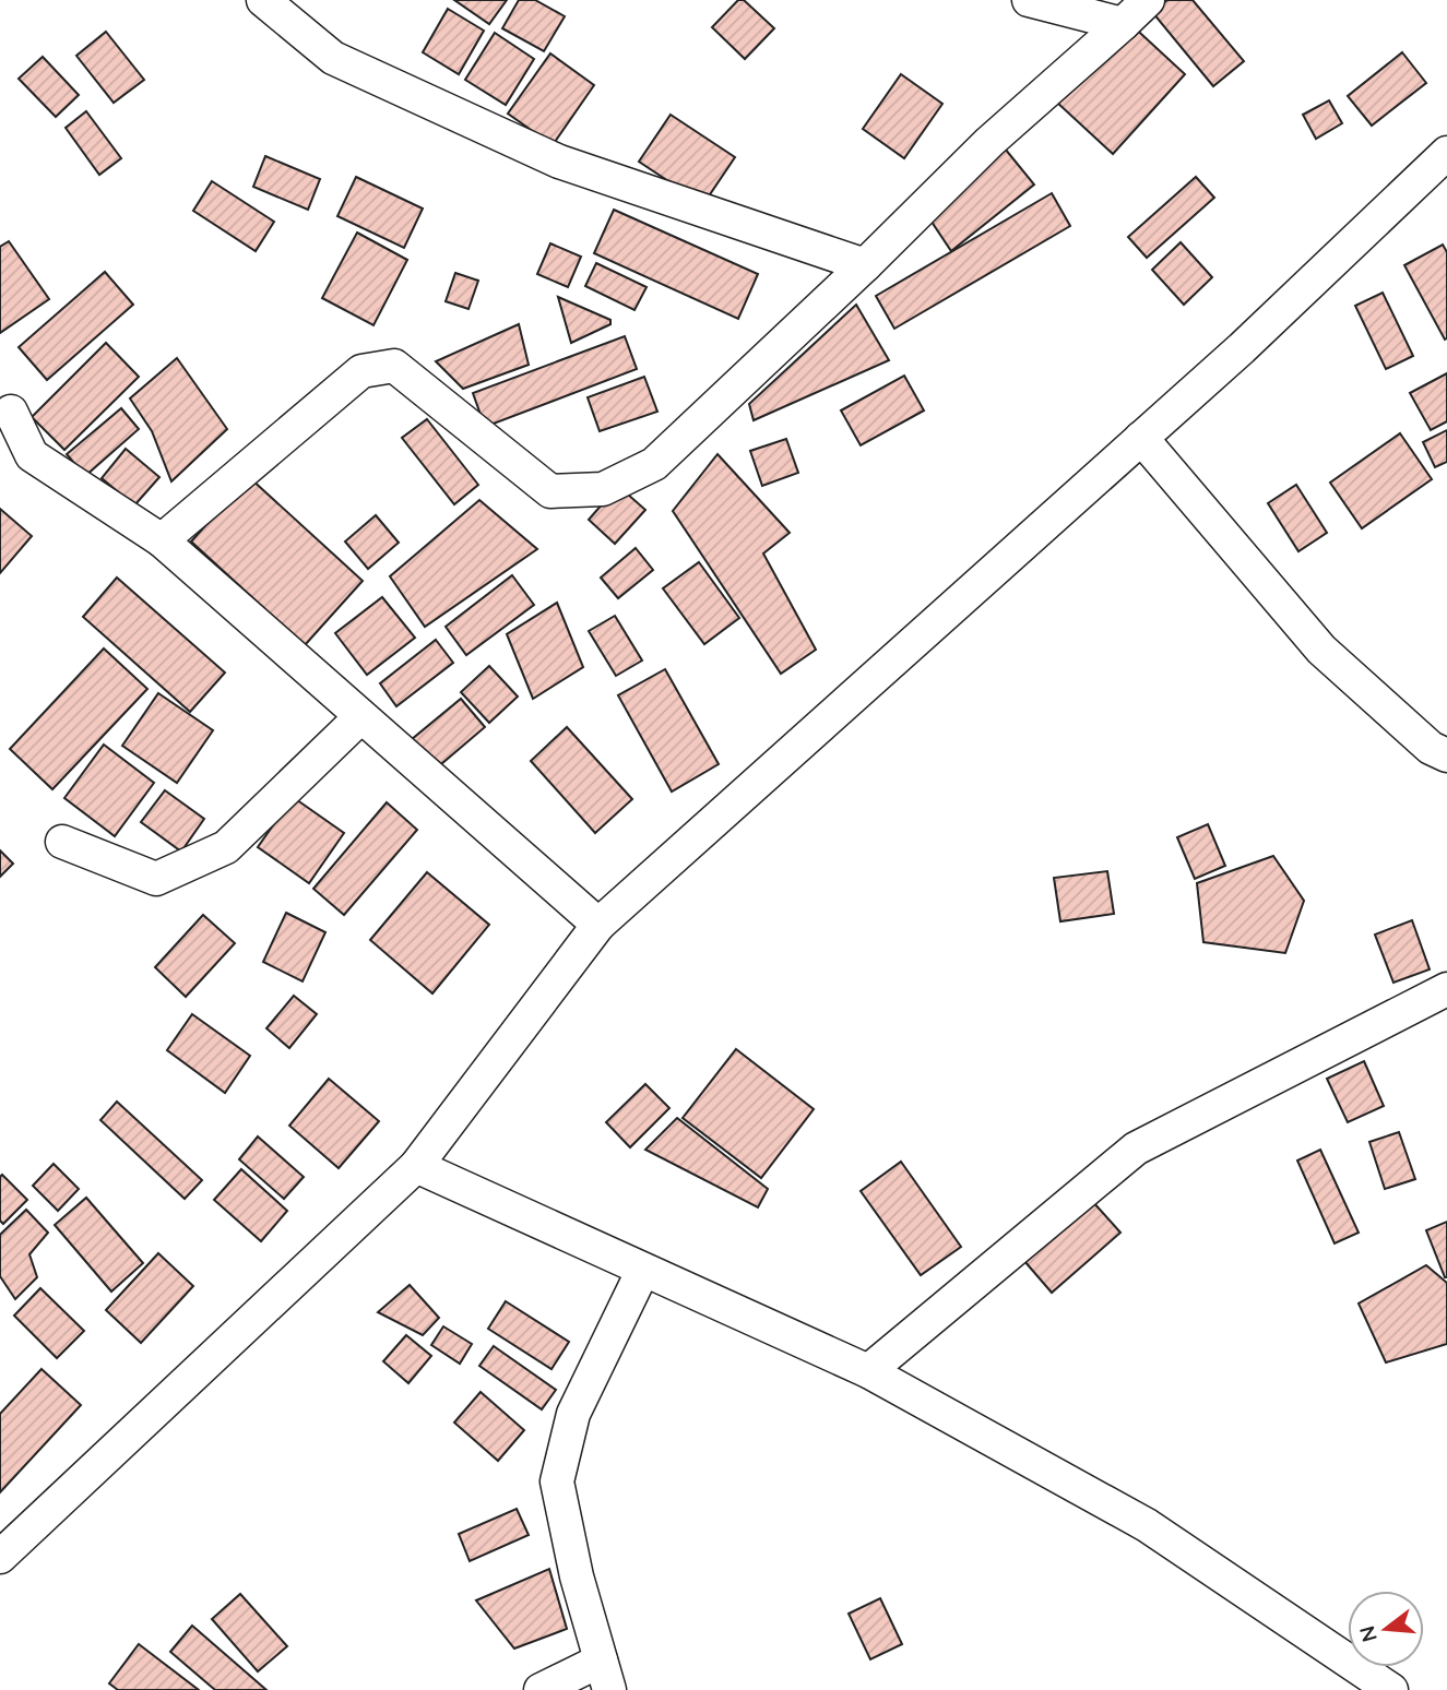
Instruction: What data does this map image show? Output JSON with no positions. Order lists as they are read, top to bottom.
{
  "north": "left"
}
